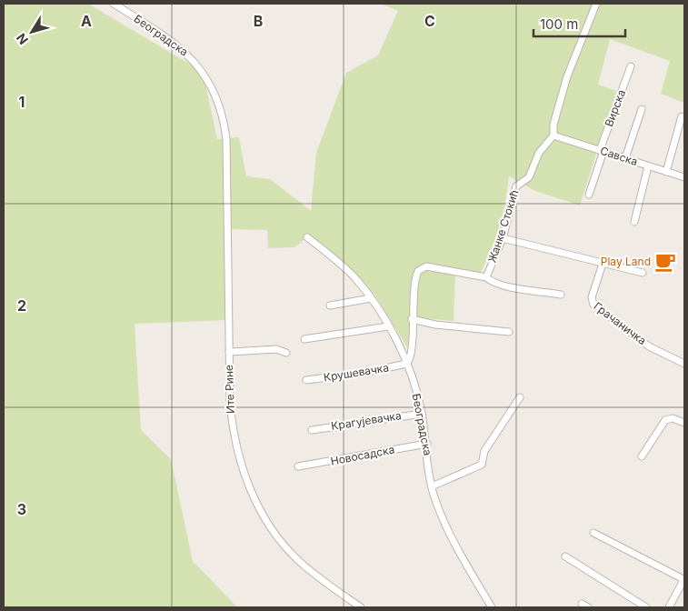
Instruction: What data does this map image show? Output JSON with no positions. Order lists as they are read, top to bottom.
{
  "streets": {
    "street": [
      "Београдска",
      "Вирска",
      "Савска",
      "Жанке Стокић",
      "Грачаничка",
      "Крушевачка",
      "Ите Рине",
      "Крагујевачка",
      "Новосадска"
    ]
  },
  "crossings": [
    ["Београдска", "Жанке Стокић"],
    ["Београдска", "Крушевачка"],
    ["Београдска", "Ите Рине"],
    ["Београдска", "Крагујевачка"],
    ["Београдска", "Новосадска"],
    ["Вирска", "Савска"],
    ["Савска", "Жанке Стокић"],
    ["Жанке Стокић", "Крушевачка"]
  ],
  "places": {
    "cafe": ["Play Land"]
  },
  "scale_bar": "100 m",
  "north": "bottom left",
  "grid": {
    "columns": ["A", "B", "C"],
    "rows": ["1", "2", "3"]
  }
}
